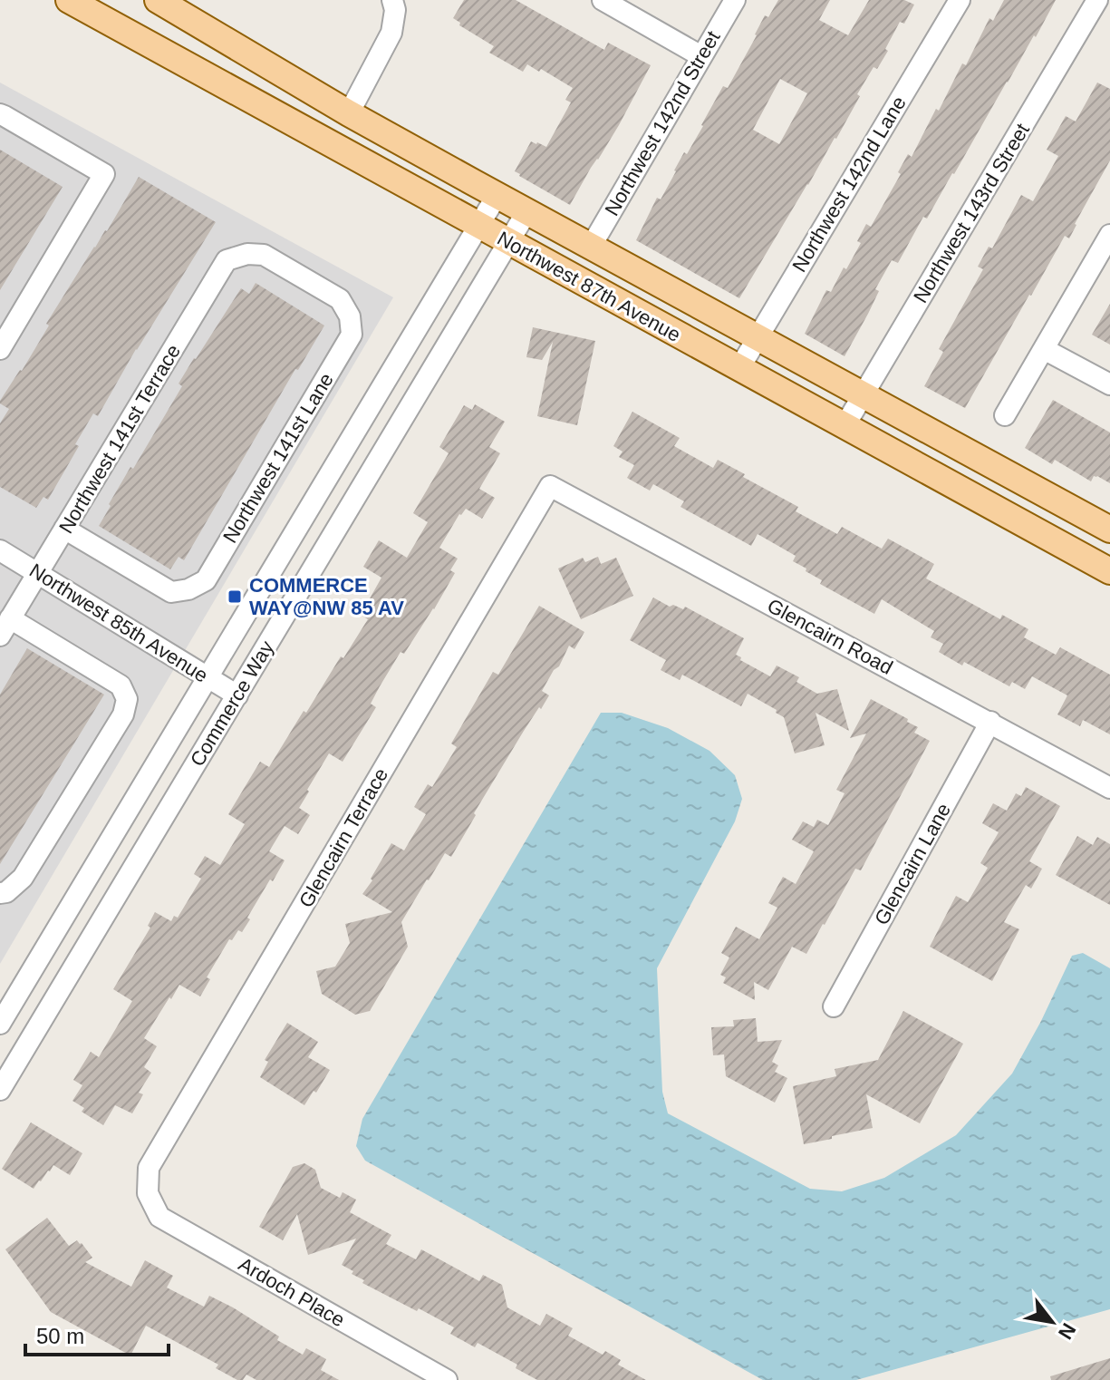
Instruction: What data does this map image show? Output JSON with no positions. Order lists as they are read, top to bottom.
{
  "streets": {
    "main road": ["Northwest 87th Avenue"],
    "street": [
      "Northwest 142nd Street",
      "Northwest 142nd Lane",
      "Northwest 143rd Street",
      "Northwest 141st Terrace",
      "Northwest 141st Lane",
      "Northwest 85th Avenue",
      "Glencairn Road",
      "Commerce Way",
      "Glencairn Terrace",
      "Glencairn Lane",
      "Ardoch Place"
    ]
  },
  "crossings": [
    ["Northwest 142nd Street", "Northwest 87th Avenue"],
    ["Northwest 142nd Lane", "Northwest 87th Avenue"],
    ["Northwest 143rd Street", "Northwest 87th Avenue"],
    ["Northwest 87th Avenue", "Commerce Way"],
    ["Northwest 141st Terrace", "Northwest 141st Lane"],
    ["Northwest 141st Terrace", "Northwest 85th Avenue"],
    ["Northwest 85th Avenue", "Commerce Way"],
    ["Glencairn Road", "Glencairn Terrace"],
    ["Glencairn Road", "Glencairn Lane"],
    ["Glencairn Terrace", "Ardoch Place"]
  ],
  "places": {
    "transit": ["COMMERCE WAY@NW 85 AV"]
  },
  "scale_bar": "50 m",
  "north": "bottom right"
}
